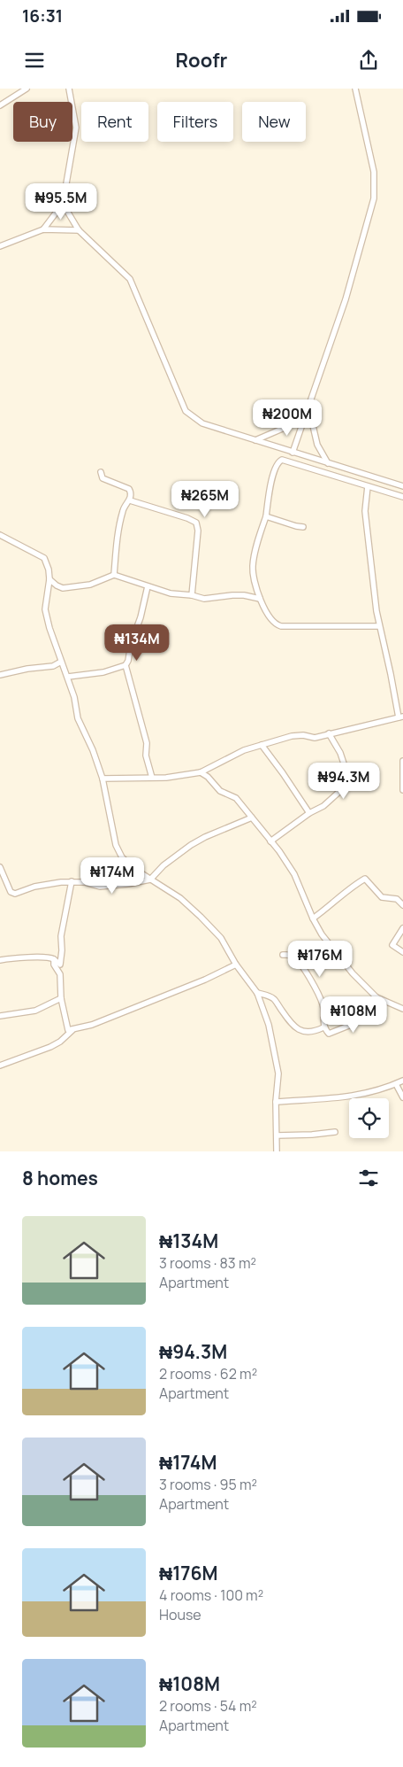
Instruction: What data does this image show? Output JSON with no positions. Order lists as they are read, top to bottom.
{
  "page": {
    "status": "16:31",
    "header": "Roofr",
    "chip": [
      "Buy",
      "Rent",
      "Filters",
      "New"
    ],
    "price": [
      "₦95.5M",
      "₦200M",
      "₦265M",
      "₦134M",
      "₦94.3M",
      "₦174M",
      "₦176M",
      "₦108M"
    ],
    "heading": "8 homes",
    "list": [
      {
        "name": "₦134M",
        "note": "3 rooms · 83 m² · Apartment"
      },
      {
        "name": "₦94.3M",
        "note": "2 rooms · 62 m² · Apartment"
      },
      {
        "name": "₦174M",
        "note": "3 rooms · 95 m² · Apartment"
      },
      {
        "name": "₦176M",
        "note": "4 rooms · 100 m² · House"
      },
      {
        "name": "₦108M",
        "note": "2 rooms · 54 m² · Apartment"
      }
    ]
  }
}
